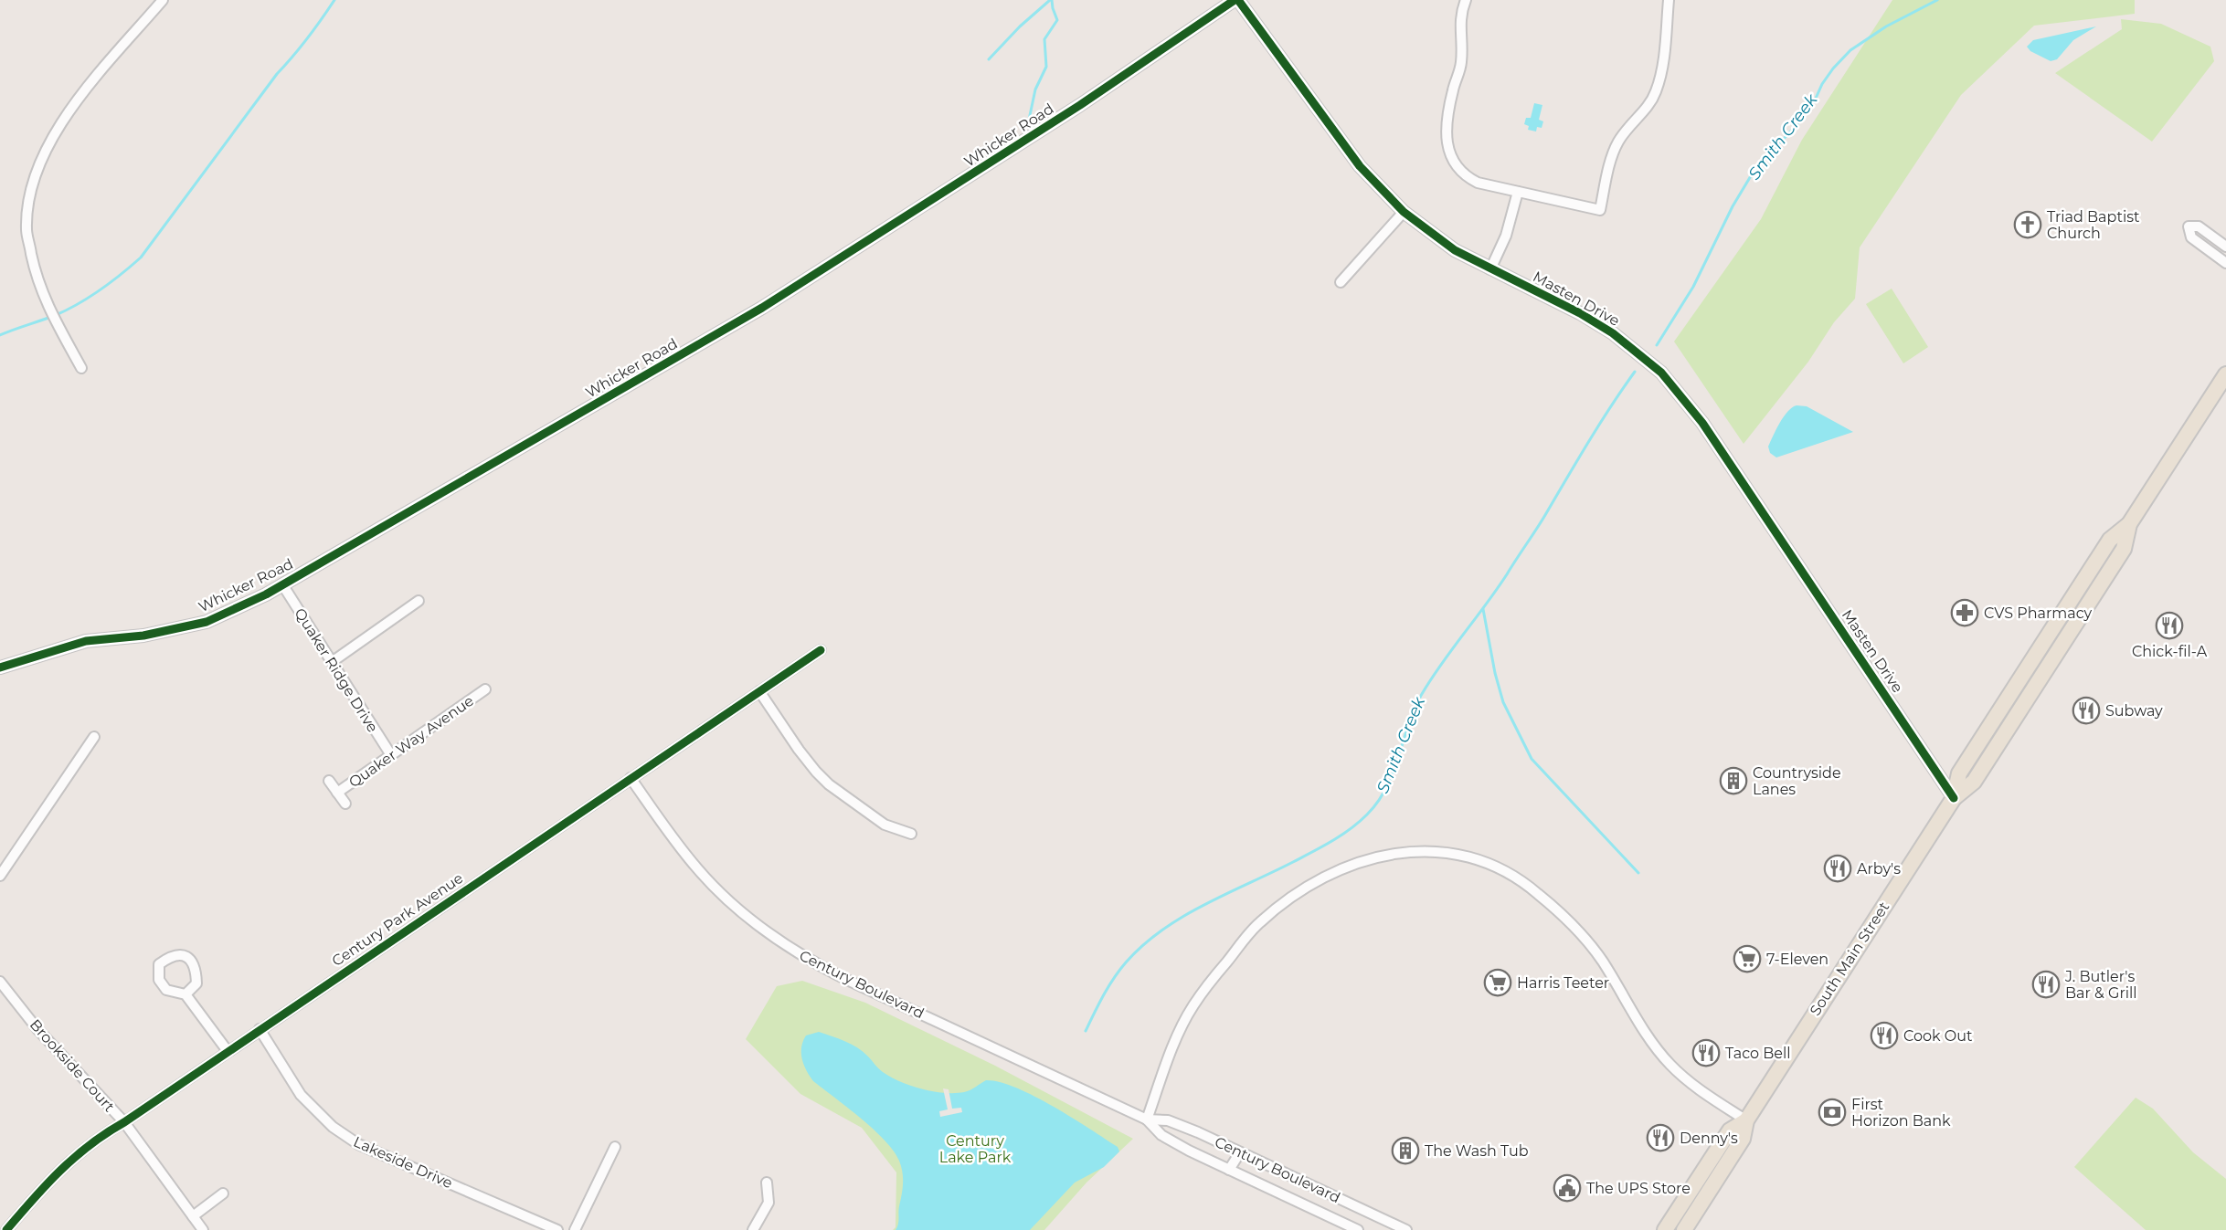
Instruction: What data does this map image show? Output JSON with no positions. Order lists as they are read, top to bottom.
{
  "streets": {
    "main road": ["South Main Street"],
    "street": [
      "Whicker Road",
      "Masten Drive",
      "Quaker Ridge Drive",
      "Quaker Way Avenue",
      "Century Park Avenue",
      "Century Boulevard",
      "Brookside Court",
      "Lakeside Drive"
    ]
  },
  "crossings": [
    ["Whicker Road", "Masten Drive"],
    ["Whicker Road", "Quaker Ridge Drive"],
    ["Masten Drive", "South Main Street"],
    ["Quaker Ridge Drive", "Quaker Way Avenue"],
    ["Century Park Avenue", "Century Boulevard"],
    ["Century Park Avenue", "Brookside Court"],
    ["Century Park Avenue", "Lakeside Drive"]
  ],
  "water": ["Smith Creek"],
  "parks": ["Century Lake Park"],
  "places": {
    "church": ["Triad Baptist Church"],
    "pharmacy": ["CVS Pharmacy"],
    "restaurant": [
      "Chick-fil-A",
      "Subway",
      "Arby's",
      "J. Butler's Bar & Grill",
      "Cook Out",
      "Taco Bell",
      "Denny's"
    ],
    "building": ["Countryside Lanes", "The Wash Tub"],
    "supermarket": ["7-Eleven", "Harris Teeter"],
    "bank": ["First Horizon Bank"],
    "public building": ["The UPS Store"]
  }
}
